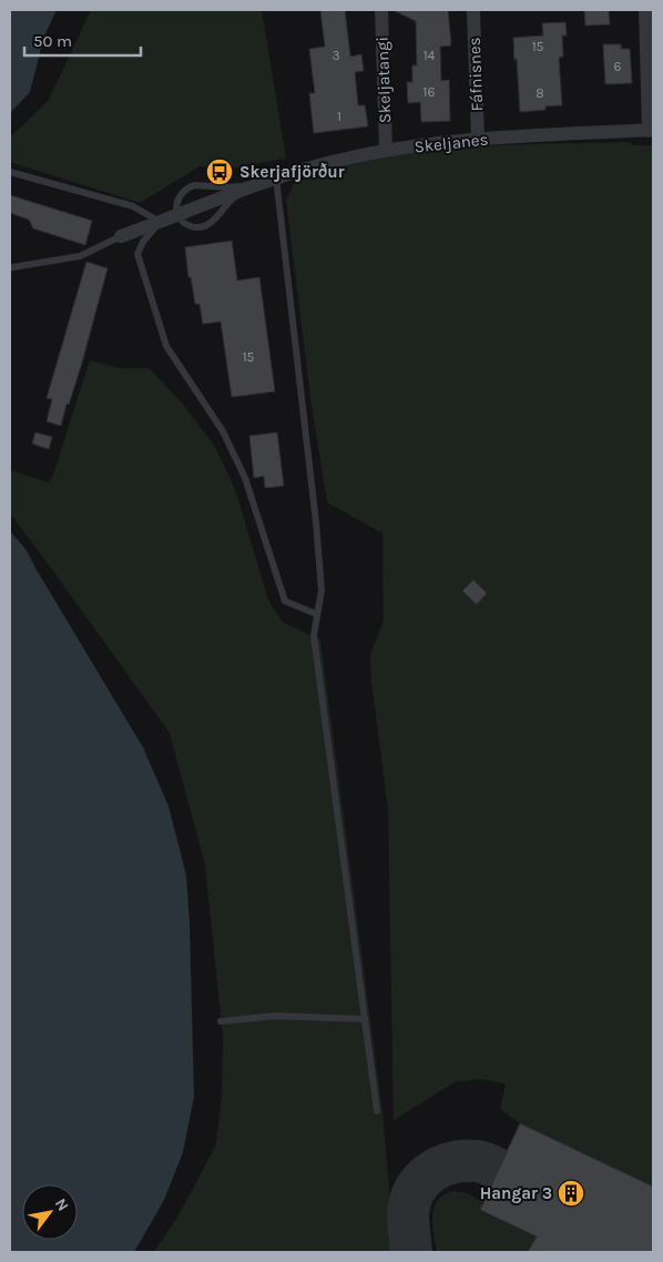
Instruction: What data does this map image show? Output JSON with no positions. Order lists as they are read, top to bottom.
{
  "streets": {
    "street": ["Fáfnisnes", "Skeljatangi", "Skeljanes"]
  },
  "crossings": [
    ["Fáfnisnes", "Skeljanes"],
    ["Skeljatangi", "Skeljanes"]
  ],
  "places": {
    "bus stop": ["Skerjafjörður"],
    "building": ["Hangar 3"]
  },
  "house_numbers": [
    "15",
    "3",
    "14",
    "6",
    "16",
    "8",
    "1",
    "15"
  ],
  "scale_bar": "50 m",
  "north": "top right"
}
